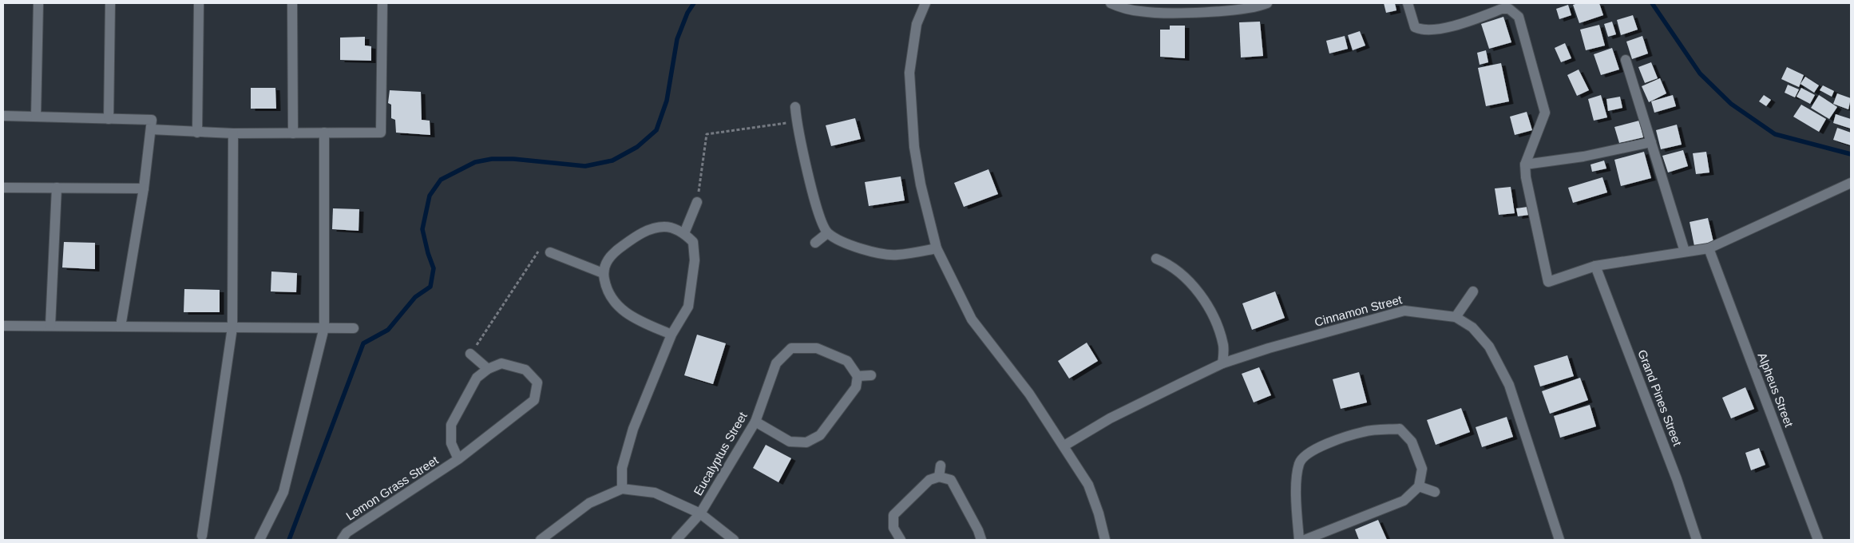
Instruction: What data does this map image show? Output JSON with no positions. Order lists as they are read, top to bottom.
{
  "streets": {
    "street": [
      "Cinnamon Street",
      "Alpheus Street",
      "Grand Pines Street",
      "Eucalyptus Street",
      "Lemon Grass Street"
    ]
  }
}
